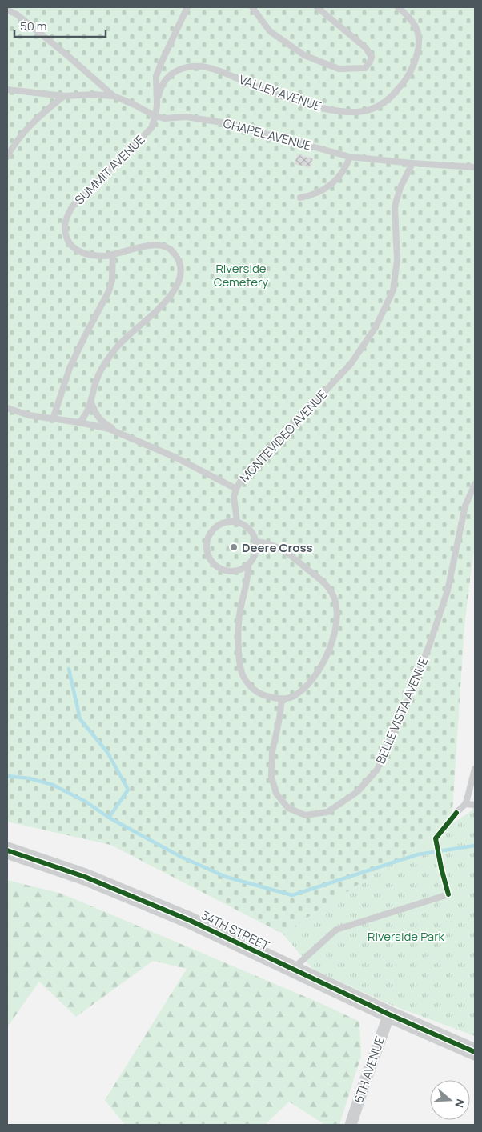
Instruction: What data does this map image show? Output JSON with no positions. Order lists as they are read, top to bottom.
{
  "streets": {
    "street": ["34TH STREET", "6TH AVENUE"],
    "lane": [
      "VALLEY AVENUE",
      "CHAPEL AVENUE",
      "SUMMIT AVENUE",
      "MONTEVIDEO AVENUE",
      "BELLE VISTA AVENUE"
    ]
  },
  "crossings": [
    ["VALLEY AVENUE", "SUMMIT AVENUE"],
    ["CHAPEL AVENUE", "SUMMIT AVENUE"],
    ["CHAPEL AVENUE", "MONTEVIDEO AVENUE"],
    ["SUMMIT AVENUE", "MONTEVIDEO AVENUE"],
    ["34TH STREET", "6TH AVENUE"]
  ],
  "parks": ["Riverside Cemetery", "Riverside Park"],
  "places": ["Deere Cross"],
  "scale_bar": "50 m",
  "north": "right"
}
